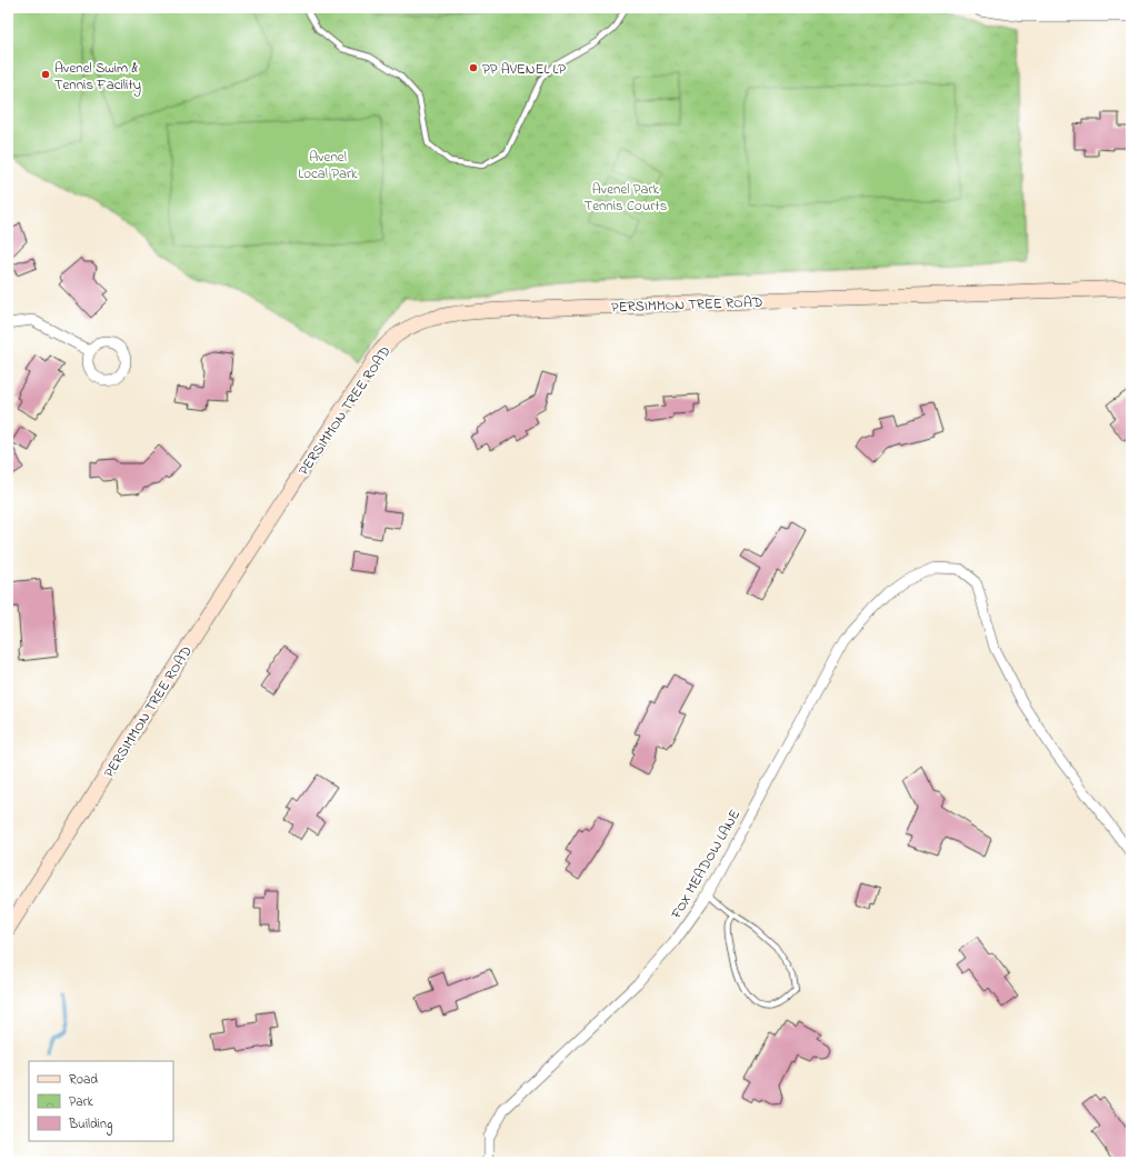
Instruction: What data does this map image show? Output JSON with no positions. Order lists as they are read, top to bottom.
{
  "streets": {
    "main road": ["PERSIMMON TREE ROAD"],
    "street": ["FOX MEADOW LANE"]
  },
  "parks": ["Avenel Local Park", "Avenel Park Tennis Courts"],
  "places": ["PP AVENEL LP", "Avenel Swim & Tennis Facility"],
  "legend": ["Road", "Park", "Building"]
}
